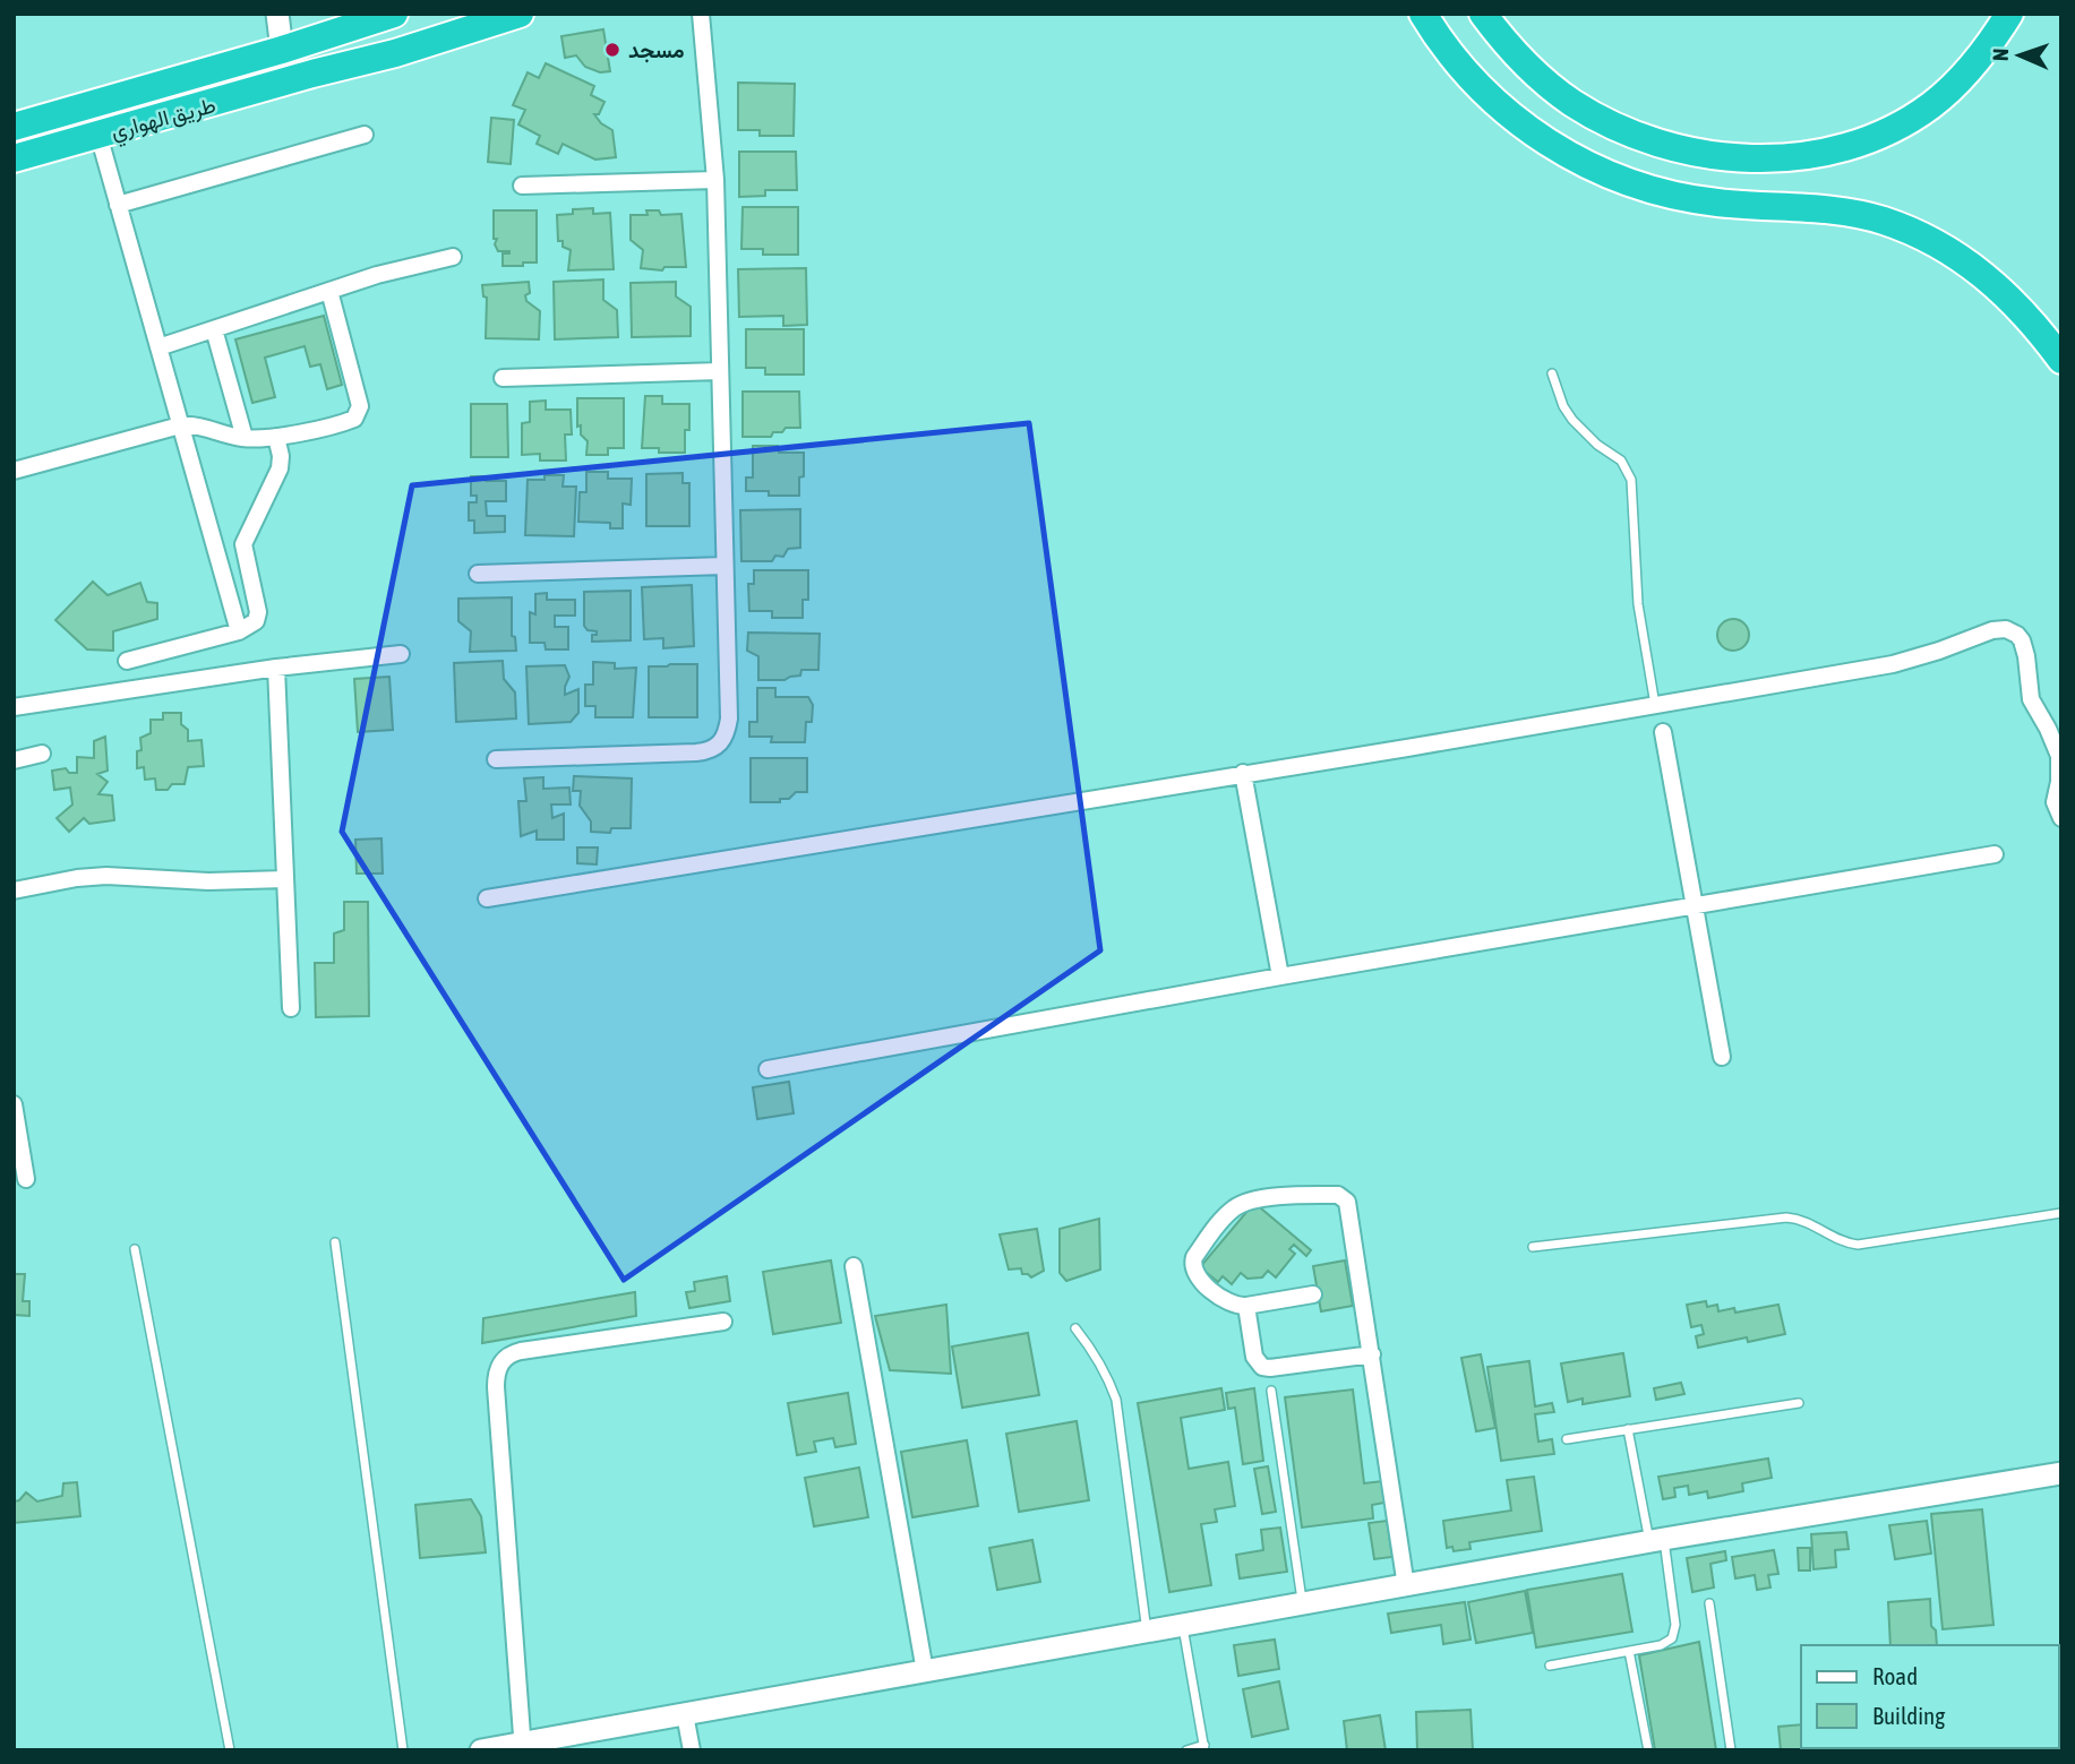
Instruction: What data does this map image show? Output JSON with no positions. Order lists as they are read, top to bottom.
{
  "streets": {
    "highway": ["طريق الهواري"]
  },
  "places": ["مسجد"],
  "legend": ["Road", "Building"],
  "north": "left"
}
